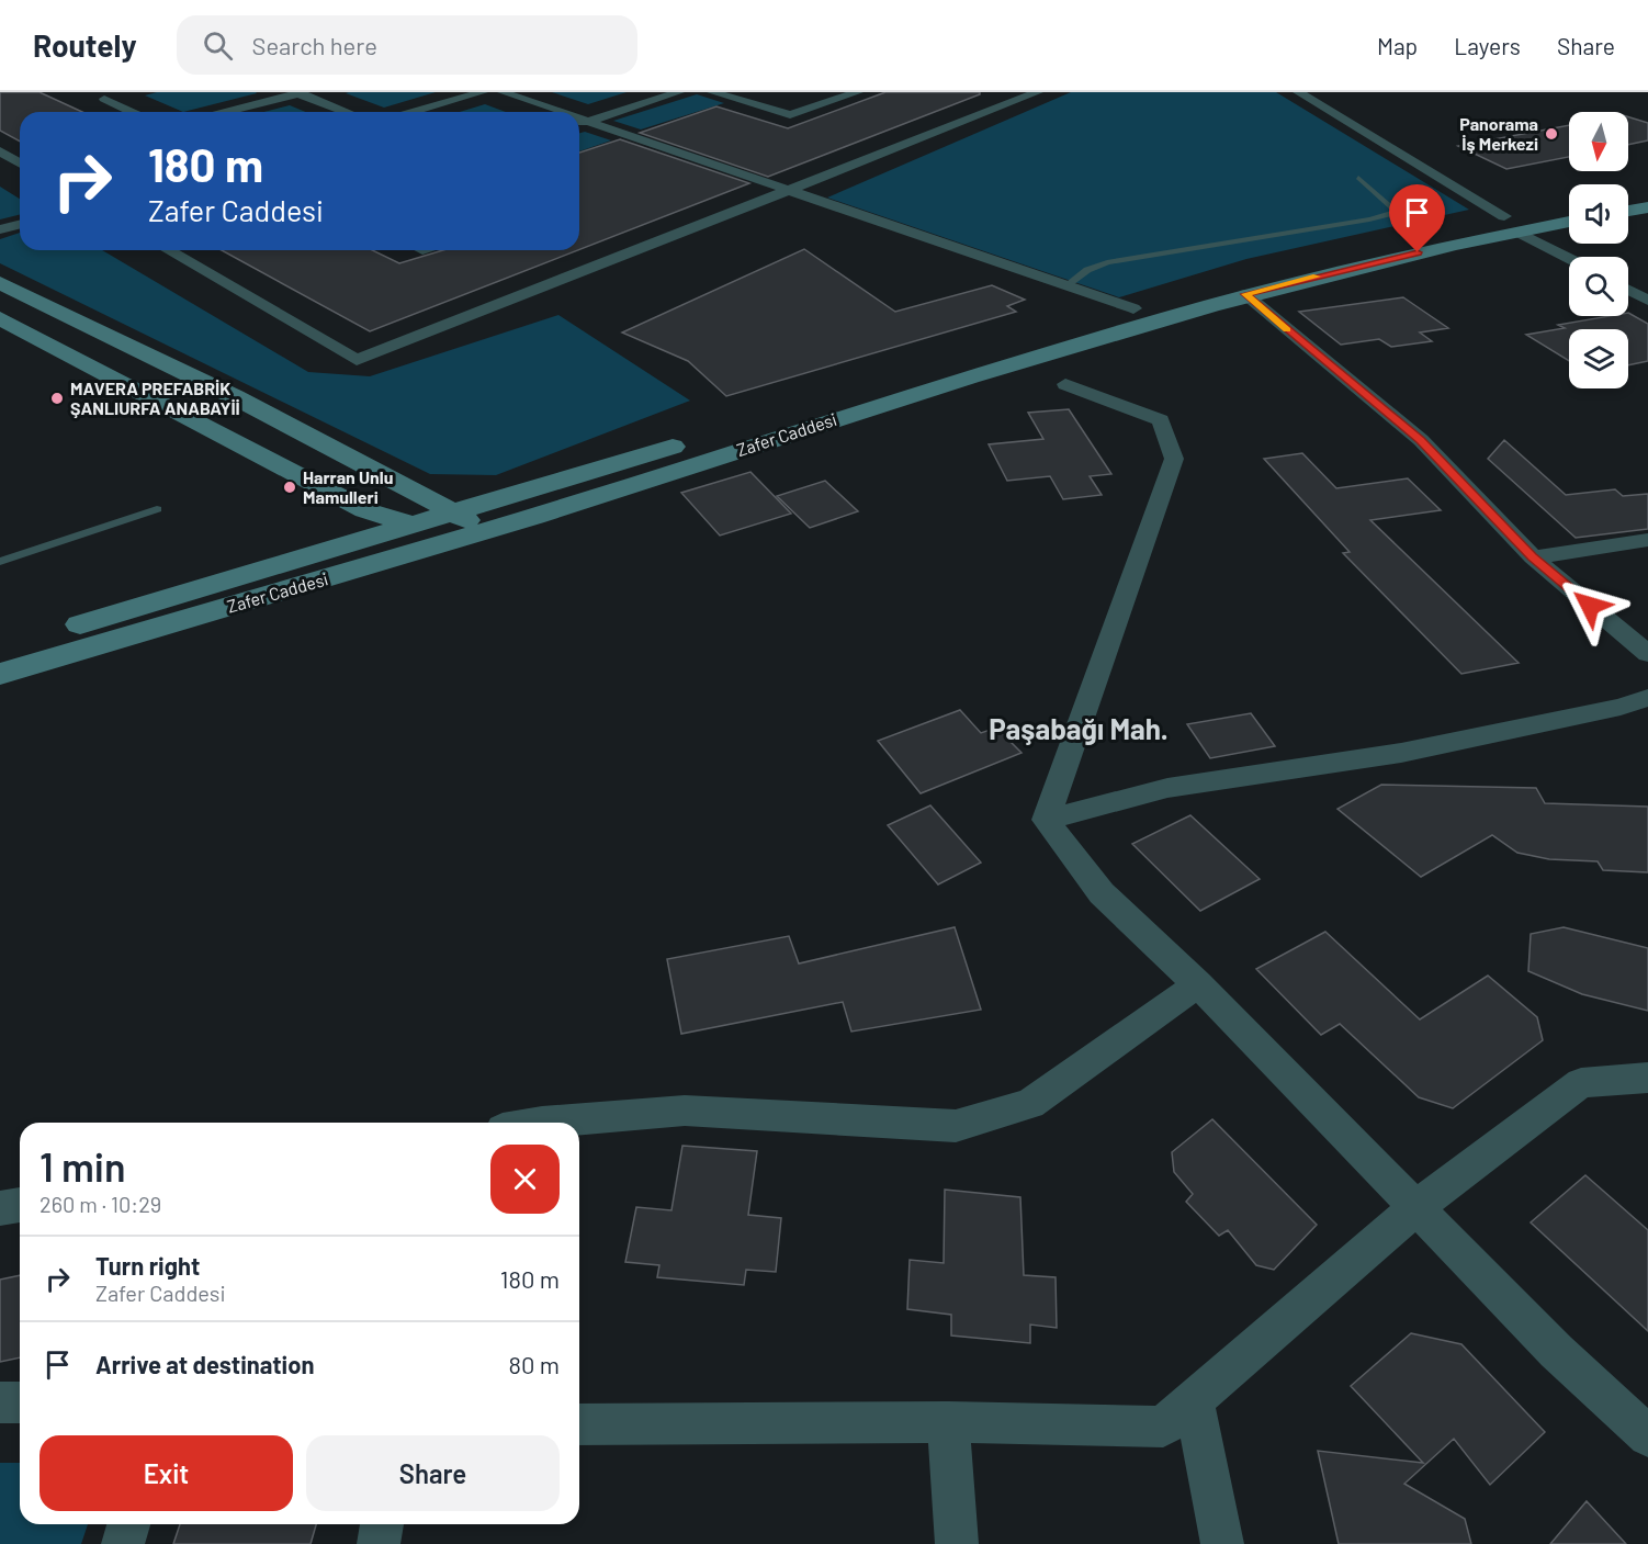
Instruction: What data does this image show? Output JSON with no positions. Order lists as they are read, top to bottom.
{
  "streets": {
    "main road": ["Zafer Caddesi"]
  },
  "districts": ["Paşabağı Mah."],
  "places": ["Panorama İş Merkezi", "MAVERA PREFABRİK ŞANLIURFA ANABAYİİ", "Harran Unlu Mamulleri"],
  "north": "bottom",
  "page": {
    "header": "Routely",
    "search": "Search here",
    "nav": ["Map", "Layers", "Share"],
    "turn": ["180 m", "Zafer Caddesi"],
    "heading": ["1 min", "260 m · 10:29"],
    "list": [
      {
        "name": "Turn right",
        "note": "Zafer Caddesi",
        "value": "180 m"
      },
      {
        "name": "Arrive at destination",
        "value": "80 m"
      }
    ],
    "buttons": ["Exit", "Share"]
  }
}
